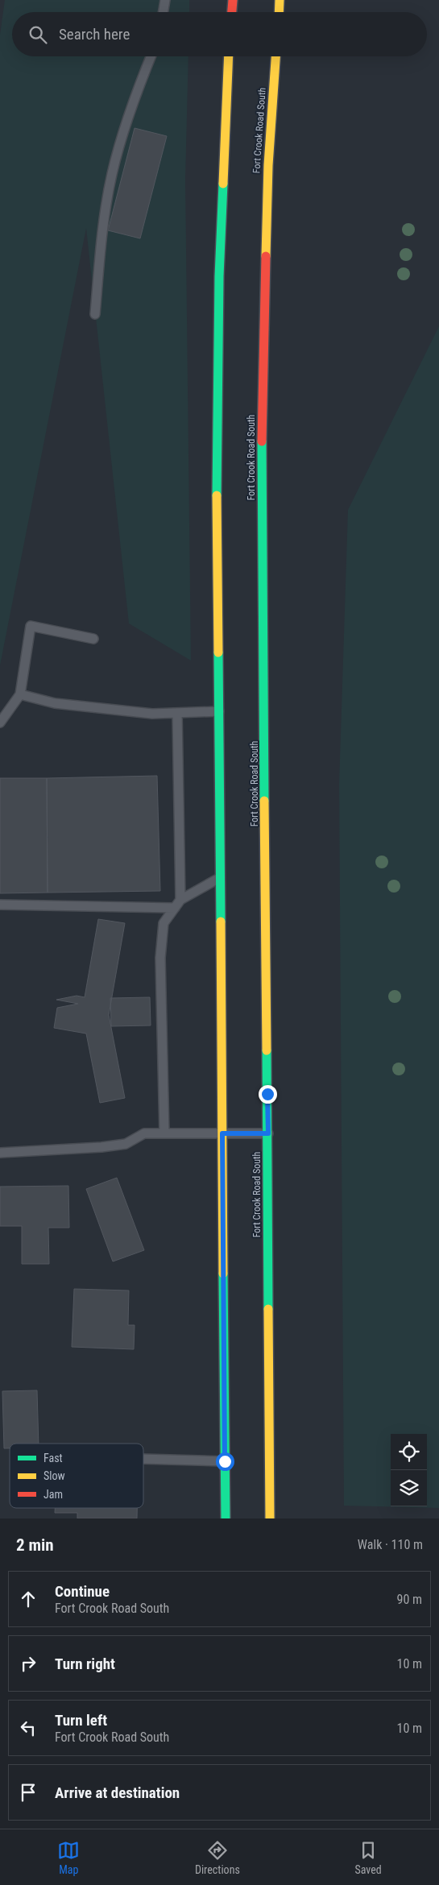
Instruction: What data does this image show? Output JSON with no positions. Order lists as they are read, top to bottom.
{
  "streets": {
    "main road": ["Fort Crook Road South"]
  },
  "legend": ["Fast", "Slow", "Jam"],
  "page": {
    "search": "Search here",
    "heading": ["2 min", "Walk · 110 m"],
    "list": [
      ["Continue", "Fort Crook Road South", "90 m"],
      ["Turn right", "10 m"],
      ["Turn left", "Fort Crook Road South", "10 m"],
      "Arrive at destination"
    ],
    "nav": ["Map", "Directions", "Saved"]
  }
}
